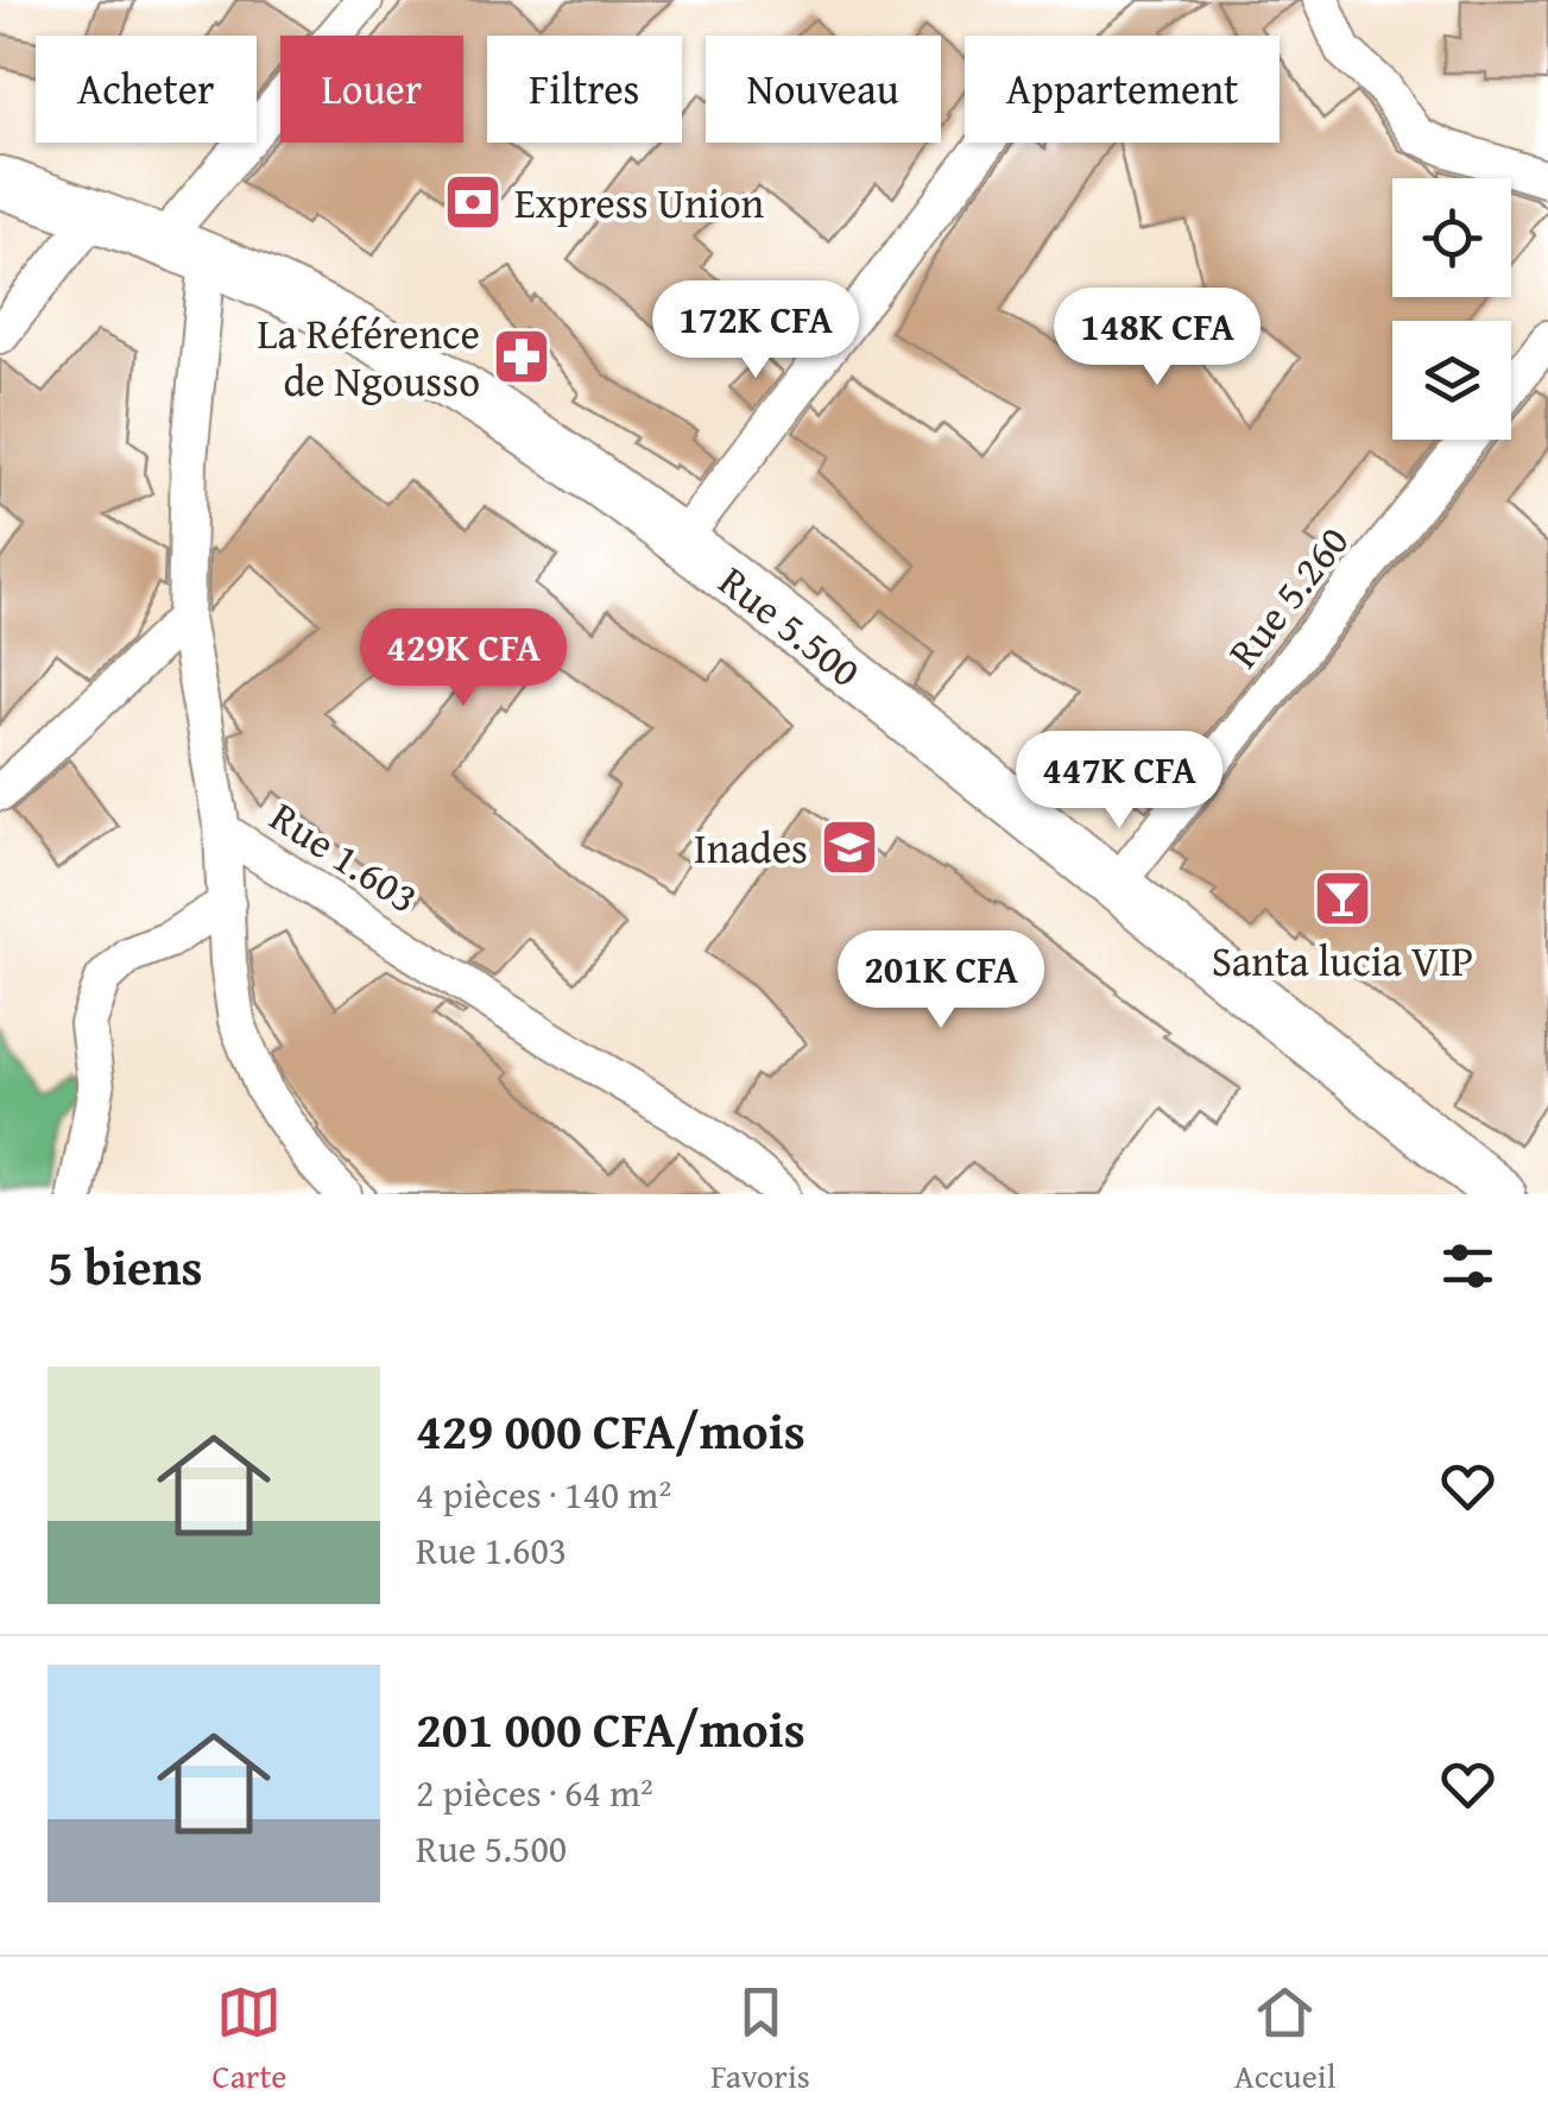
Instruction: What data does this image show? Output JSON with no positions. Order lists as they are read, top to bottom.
{
  "streets": {
    "main road": ["Rue 5.500"],
    "street": ["Rue 5.260", "Rue 1.603"]
  },
  "crossings": [
    ["Rue 5.260", "Rue 5.500"],
    ["Rue 5.500", "Rue 1.603"]
  ],
  "places": {
    "bank": ["Express Union"],
    "pharmacy": ["La Référence de Ngousso"],
    "school or university": ["Inades"],
    "bar": ["Santa lucia VIP"]
  },
  "page": {
    "chip": [
      "Acheter",
      "Louer",
      "Filtres",
      "Nouveau",
      "Appartement"
    ],
    "price": [
      "172K CFA",
      "148K CFA",
      "429K CFA",
      "447K CFA",
      "201K CFA"
    ],
    "heading": "5 biens",
    "list": [
      {
        "name": "429 000 CFA/mois",
        "note": "4 pièces · 140 m² · Rue 1.603"
      },
      {
        "name": "201 000 CFA/mois",
        "note": "2 pièces · 64 m² · Rue 5.500"
      }
    ],
    "tabs": ["Carte", "Favoris", "Accueil"]
  }
}
